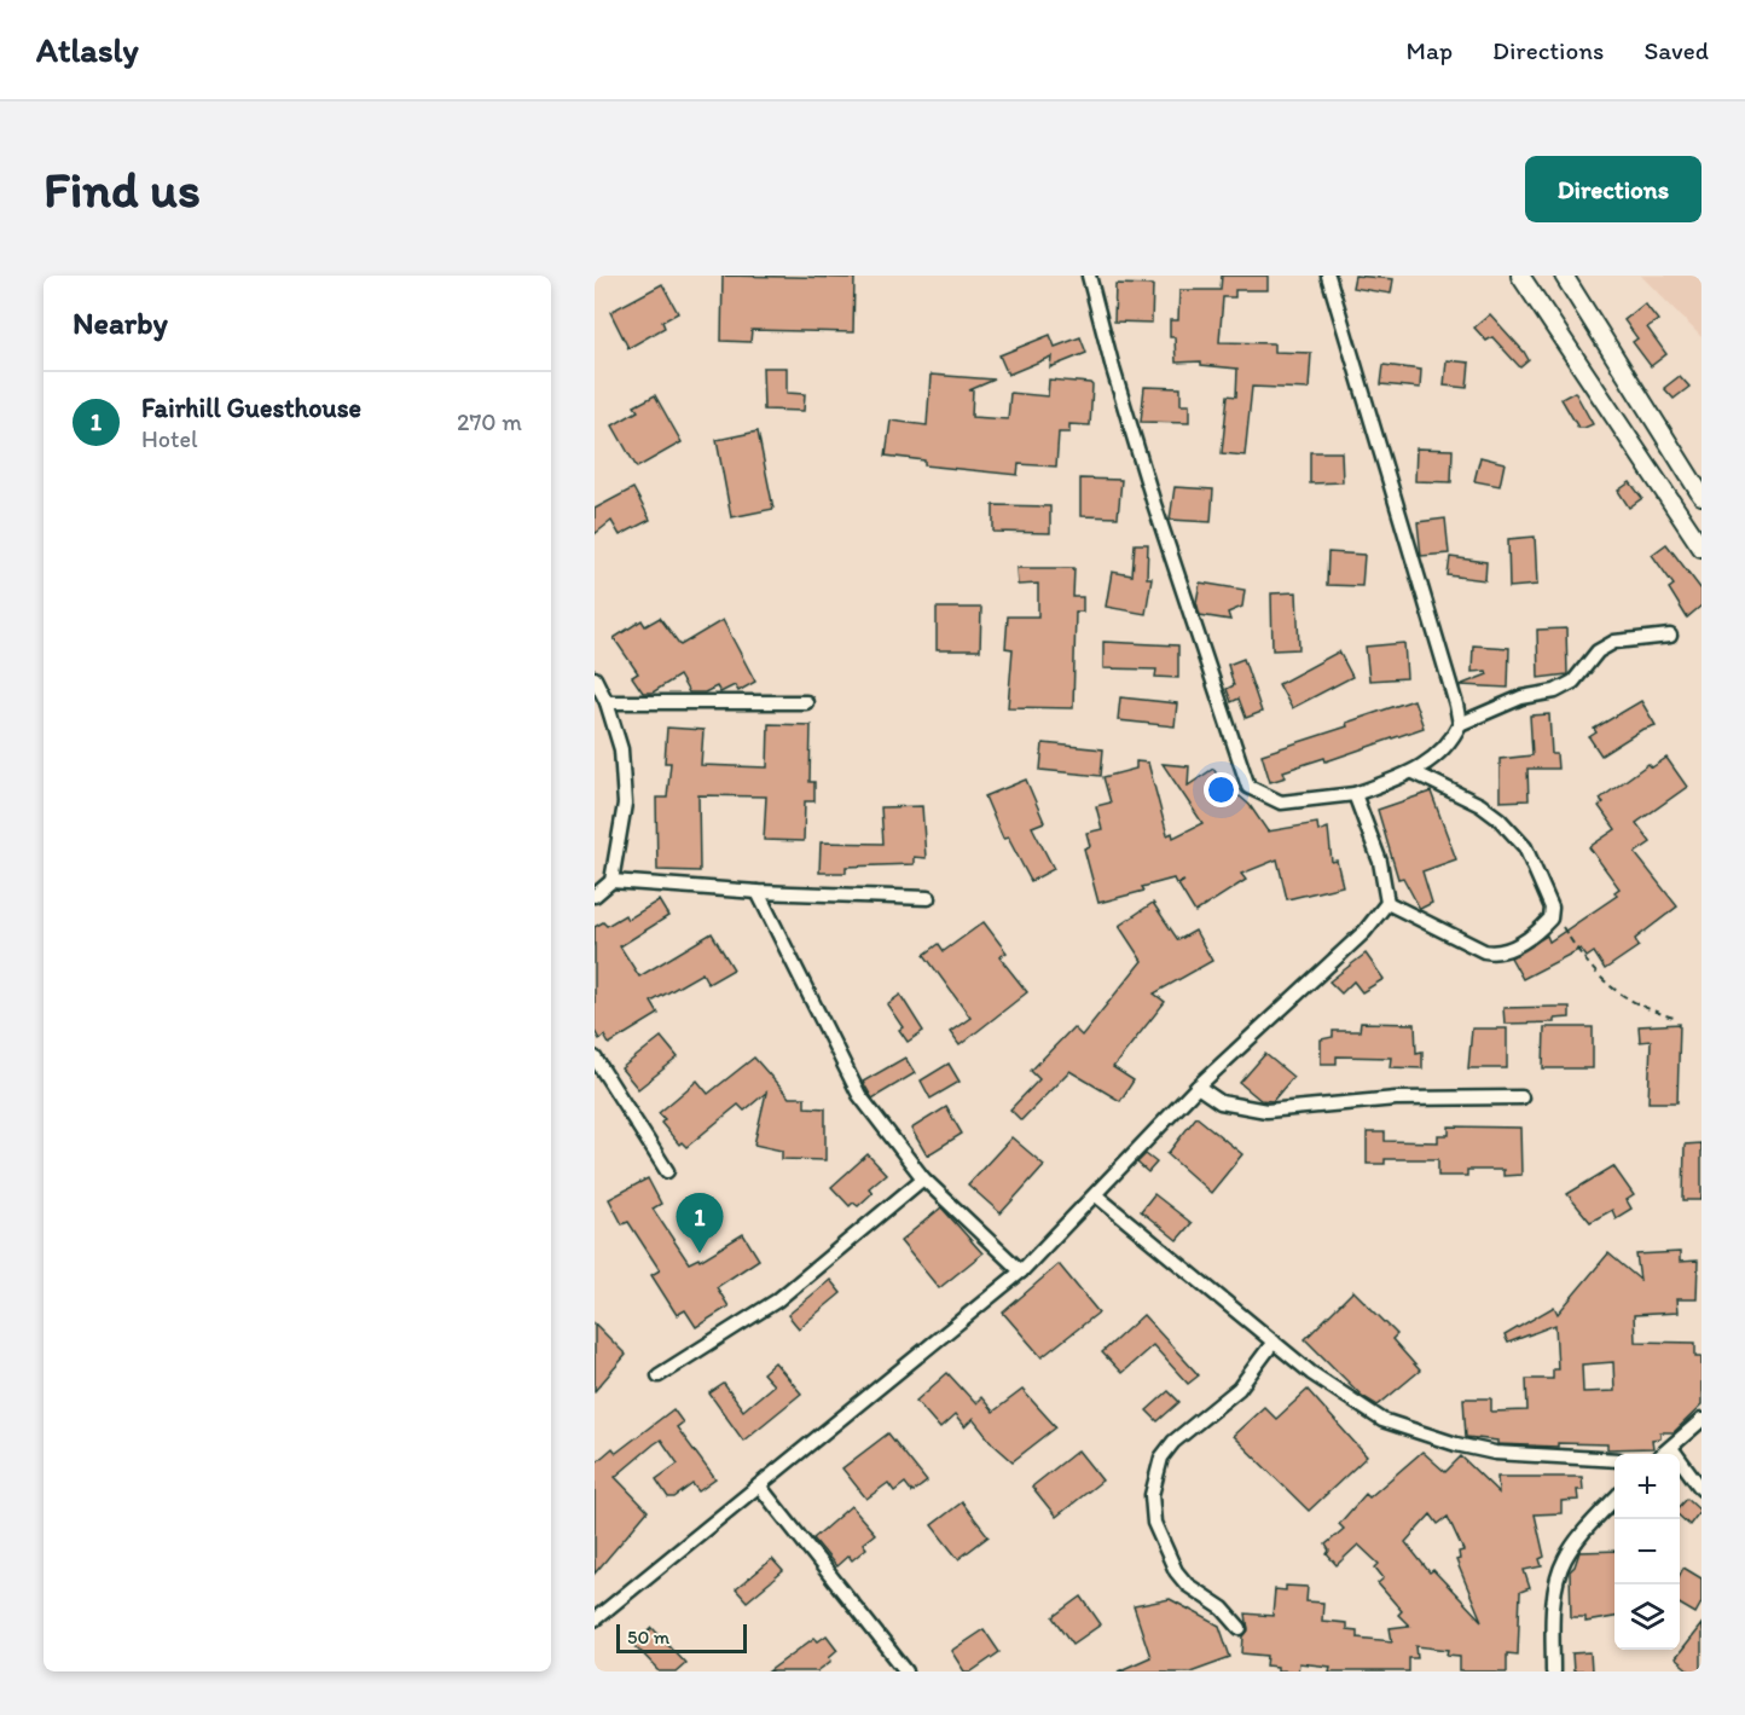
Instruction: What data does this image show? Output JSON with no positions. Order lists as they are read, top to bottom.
{
  "scale_bar": "50 m",
  "page": {
    "header": "Atlasly",
    "nav": ["Map", "Directions", "Saved"],
    "buttons": "Directions",
    "title": "Find us",
    "heading": "Nearby",
    "list": [
      {
        "mark": "1",
        "name": "Fairhill Guesthouse",
        "note": "Hotel",
        "value": "270 m"
      }
    ],
    "pins": "1",
    "map_buttons": ["+", "−"],
    "scale": "50 m"
  }
}
